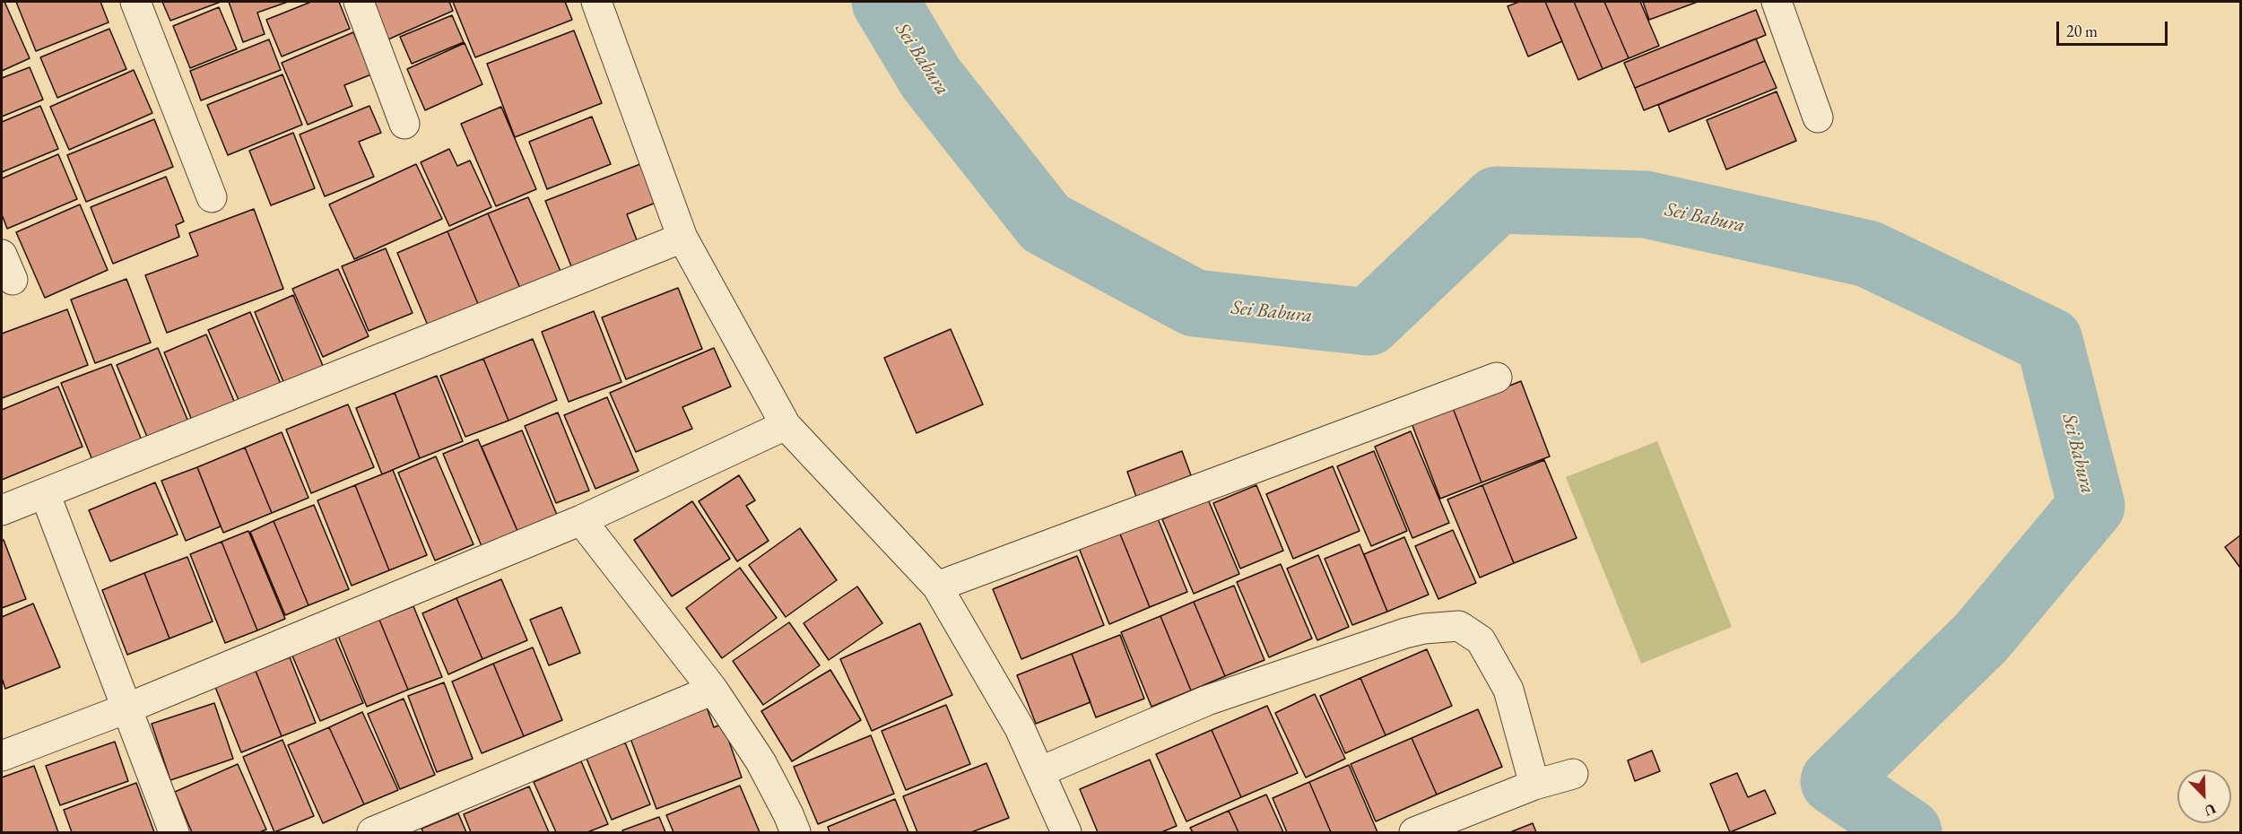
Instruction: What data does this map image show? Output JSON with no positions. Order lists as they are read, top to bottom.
{
  "water": ["Sei Babura"],
  "scale_bar": "20 m",
  "north": "bottom right"
}
